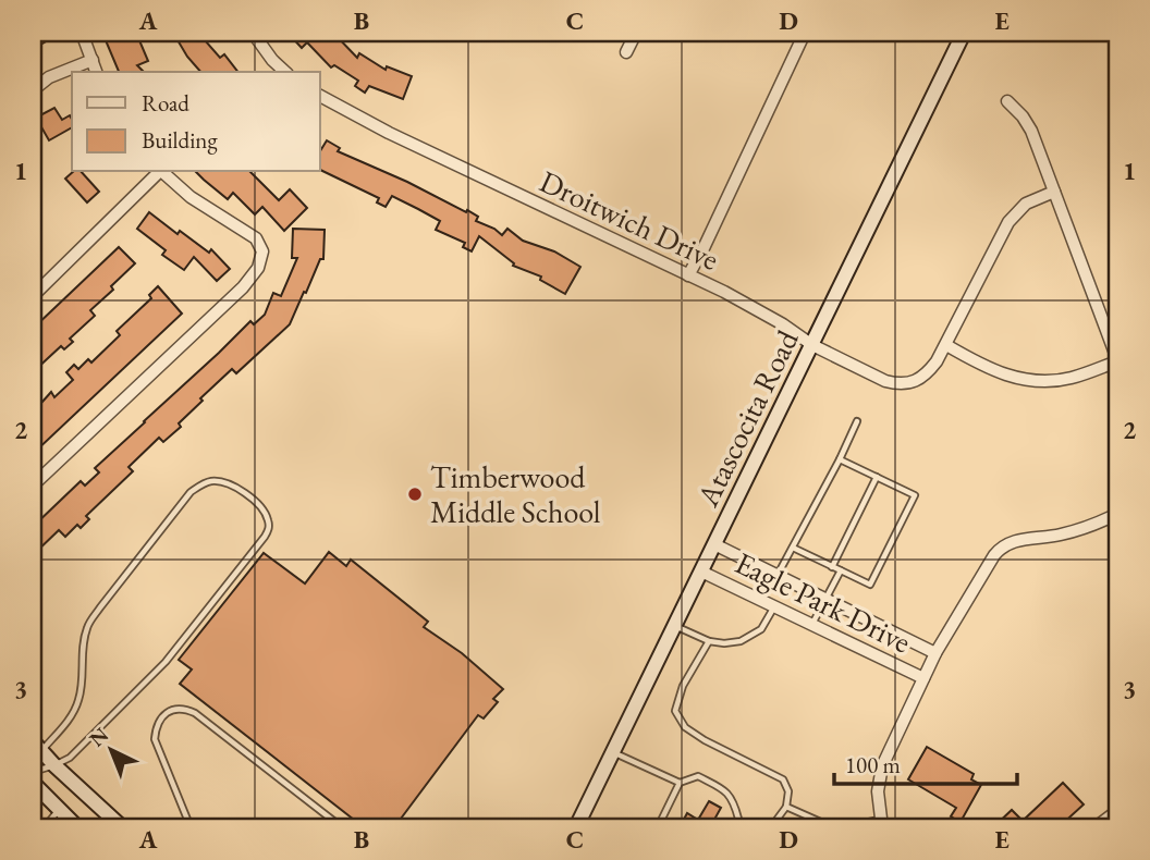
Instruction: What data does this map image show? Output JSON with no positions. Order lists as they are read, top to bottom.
{
  "streets": {
    "main road": ["Atascocita Road"],
    "street": ["Droitwich Drive", "Eagle Park Drive"]
  },
  "crossings": [
    ["Droitwich Drive", "Atascocita Road"],
    ["Atascocita Road", "Eagle Park Drive"]
  ],
  "places": ["Timberwood Middle School"],
  "legend": ["Road", "Building"],
  "scale_bar": "100 m",
  "north": "top left",
  "grid": {
    "columns": [
      "A",
      "B",
      "C",
      "D",
      "E"
    ],
    "rows": ["1", "2", "3"]
  }
}
